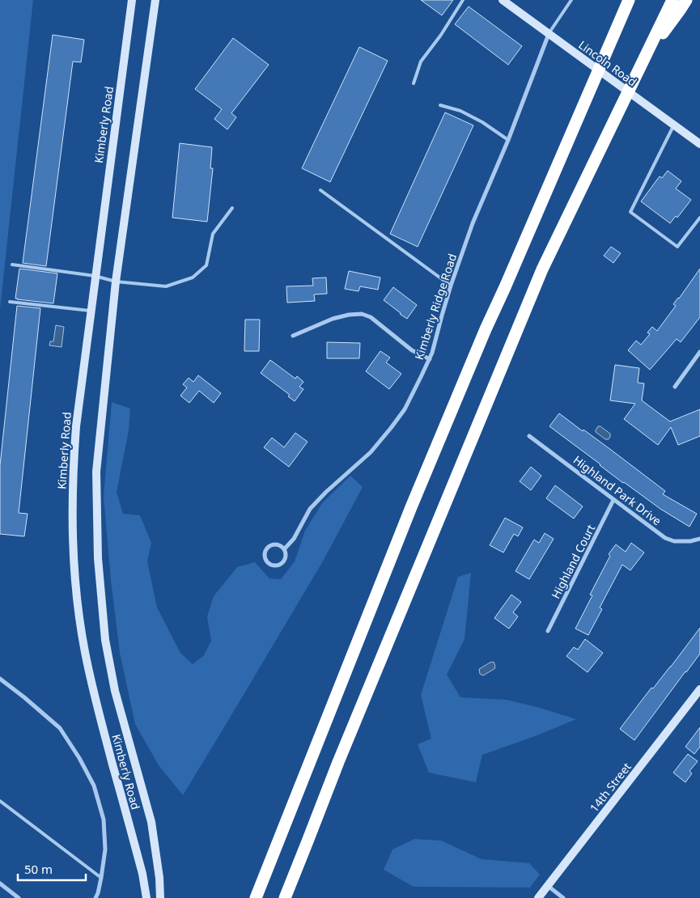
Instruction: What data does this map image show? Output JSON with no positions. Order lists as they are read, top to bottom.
{
  "streets": {
    "main road": ["Lincoln Road", "Kimberly Road", "14th Street"],
    "street": ["Kimberly Ridge Road", "Highland Park Drive", "Highland Court"]
  },
  "crossings": [
    ["Lincoln Road", "Kimberly Ridge Road"],
    ["Highland Park Drive", "Highland Court"]
  ],
  "scale_bar": "50 m"
}
